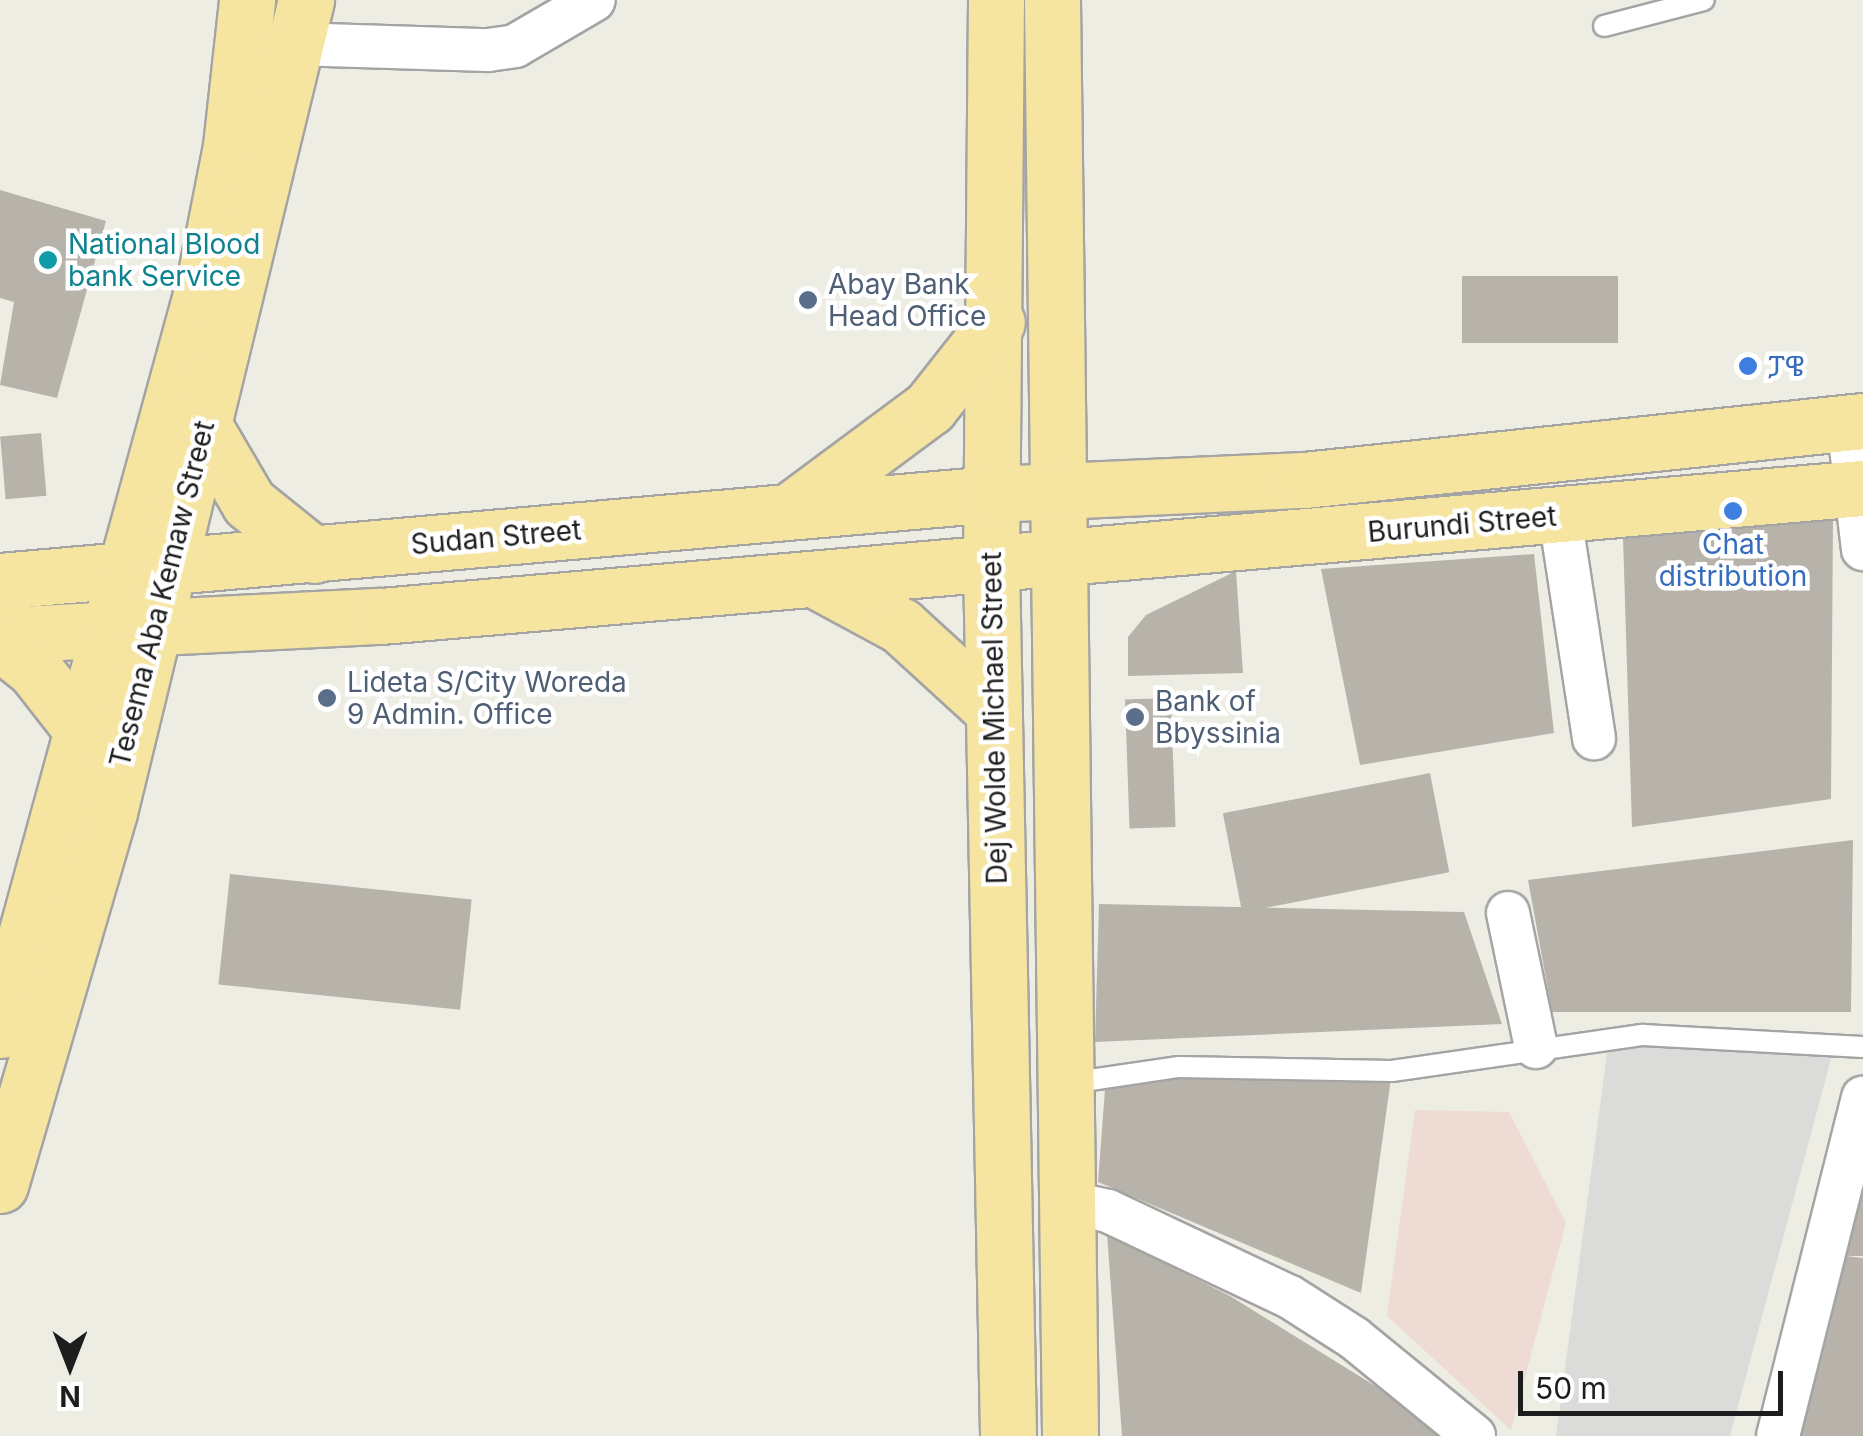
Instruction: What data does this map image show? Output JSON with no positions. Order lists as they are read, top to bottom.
{
  "streets": {
    "main road": [
      "Burundi Street",
      "Sudan Street",
      "Tesema Aba Kemaw Street",
      "Dej Wolde Michael Street"
    ]
  },
  "crossings": [
    ["Burundi Street", "Dej Wolde Michael Street"],
    ["Sudan Street", "Tesema Aba Kemaw Street"],
    ["Sudan Street", "Dej Wolde Michael Street"]
  ],
  "places": [
    "National Blood bank Service",
    "Abay Bank Head Office",
    "ፓዌ",
    "Chat distribution",
    "Lideta S/City Woreda 9 Admin. Office",
    "Bank of Bbyssinia"
  ],
  "scale_bar": "50 m",
  "north": "bottom"
}
